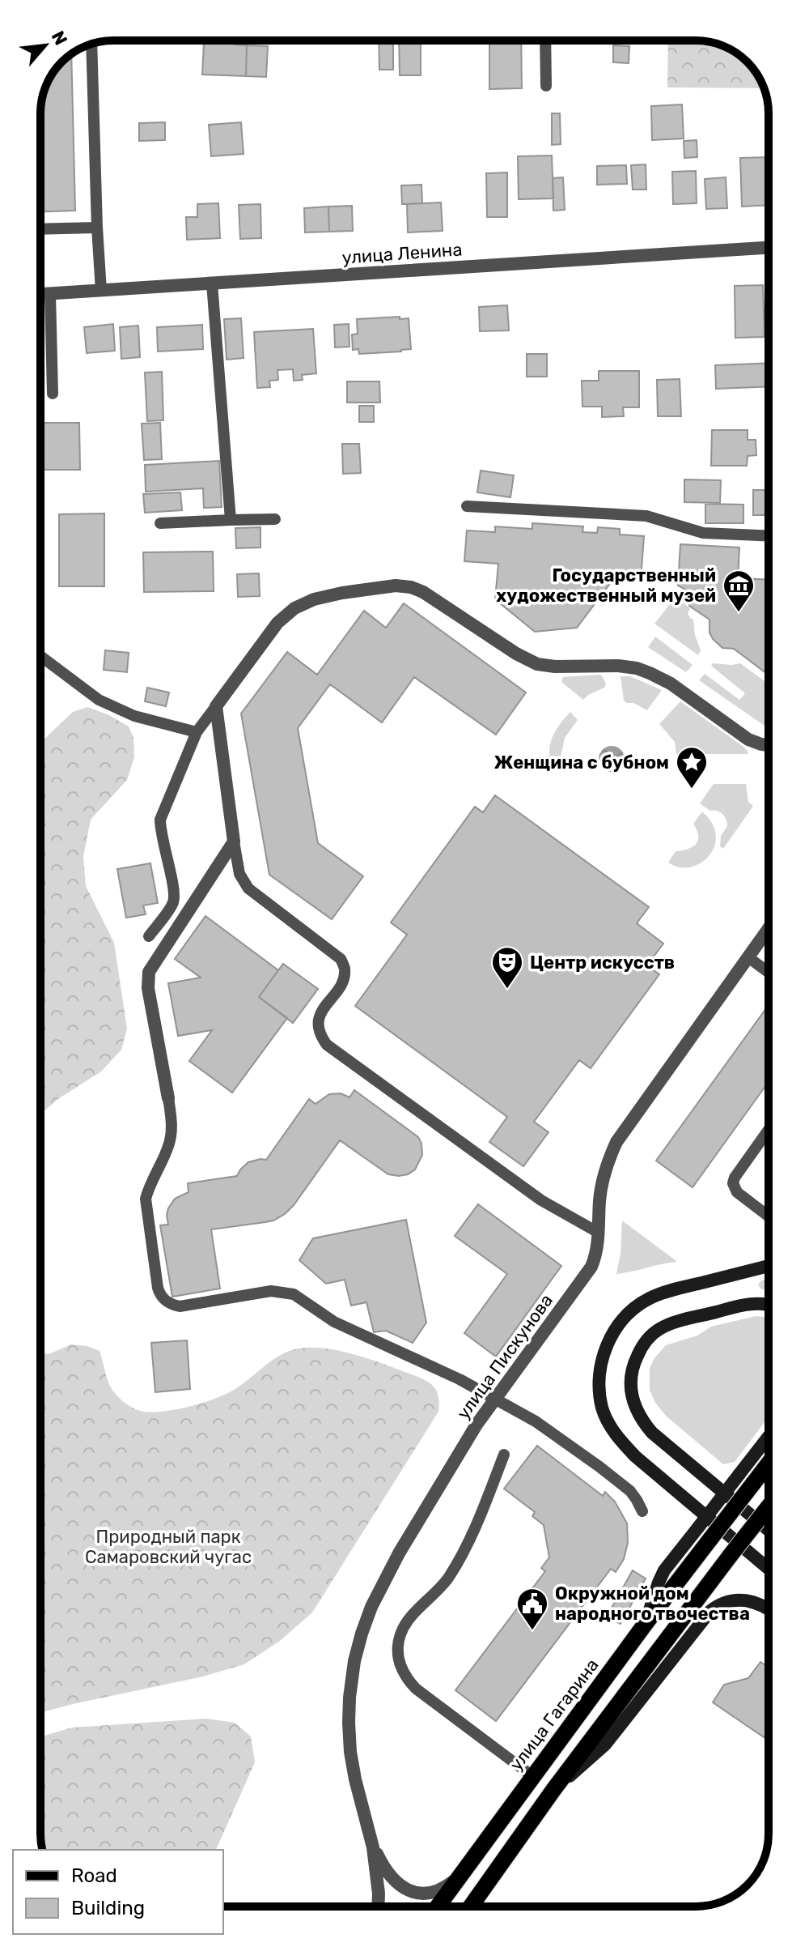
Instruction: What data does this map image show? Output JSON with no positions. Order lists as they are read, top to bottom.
{
  "streets": {
    "main road": ["улица Гагарина"],
    "street": ["улица Ленина", "улица Пискунова"]
  },
  "crossings": [
    ["улица Пискунова", "улица Гагарина"]
  ],
  "parks": ["Природный парк Самаровский чугас"],
  "places": {
    "museum": ["Государственный художественный музей"],
    "place": ["Женщина с бубном"],
    "theatre": ["Центр искусств"],
    "public building": ["Окружной дом народного твочества"]
  },
  "legend": ["Road", "Building"],
  "north": "top right"
}
